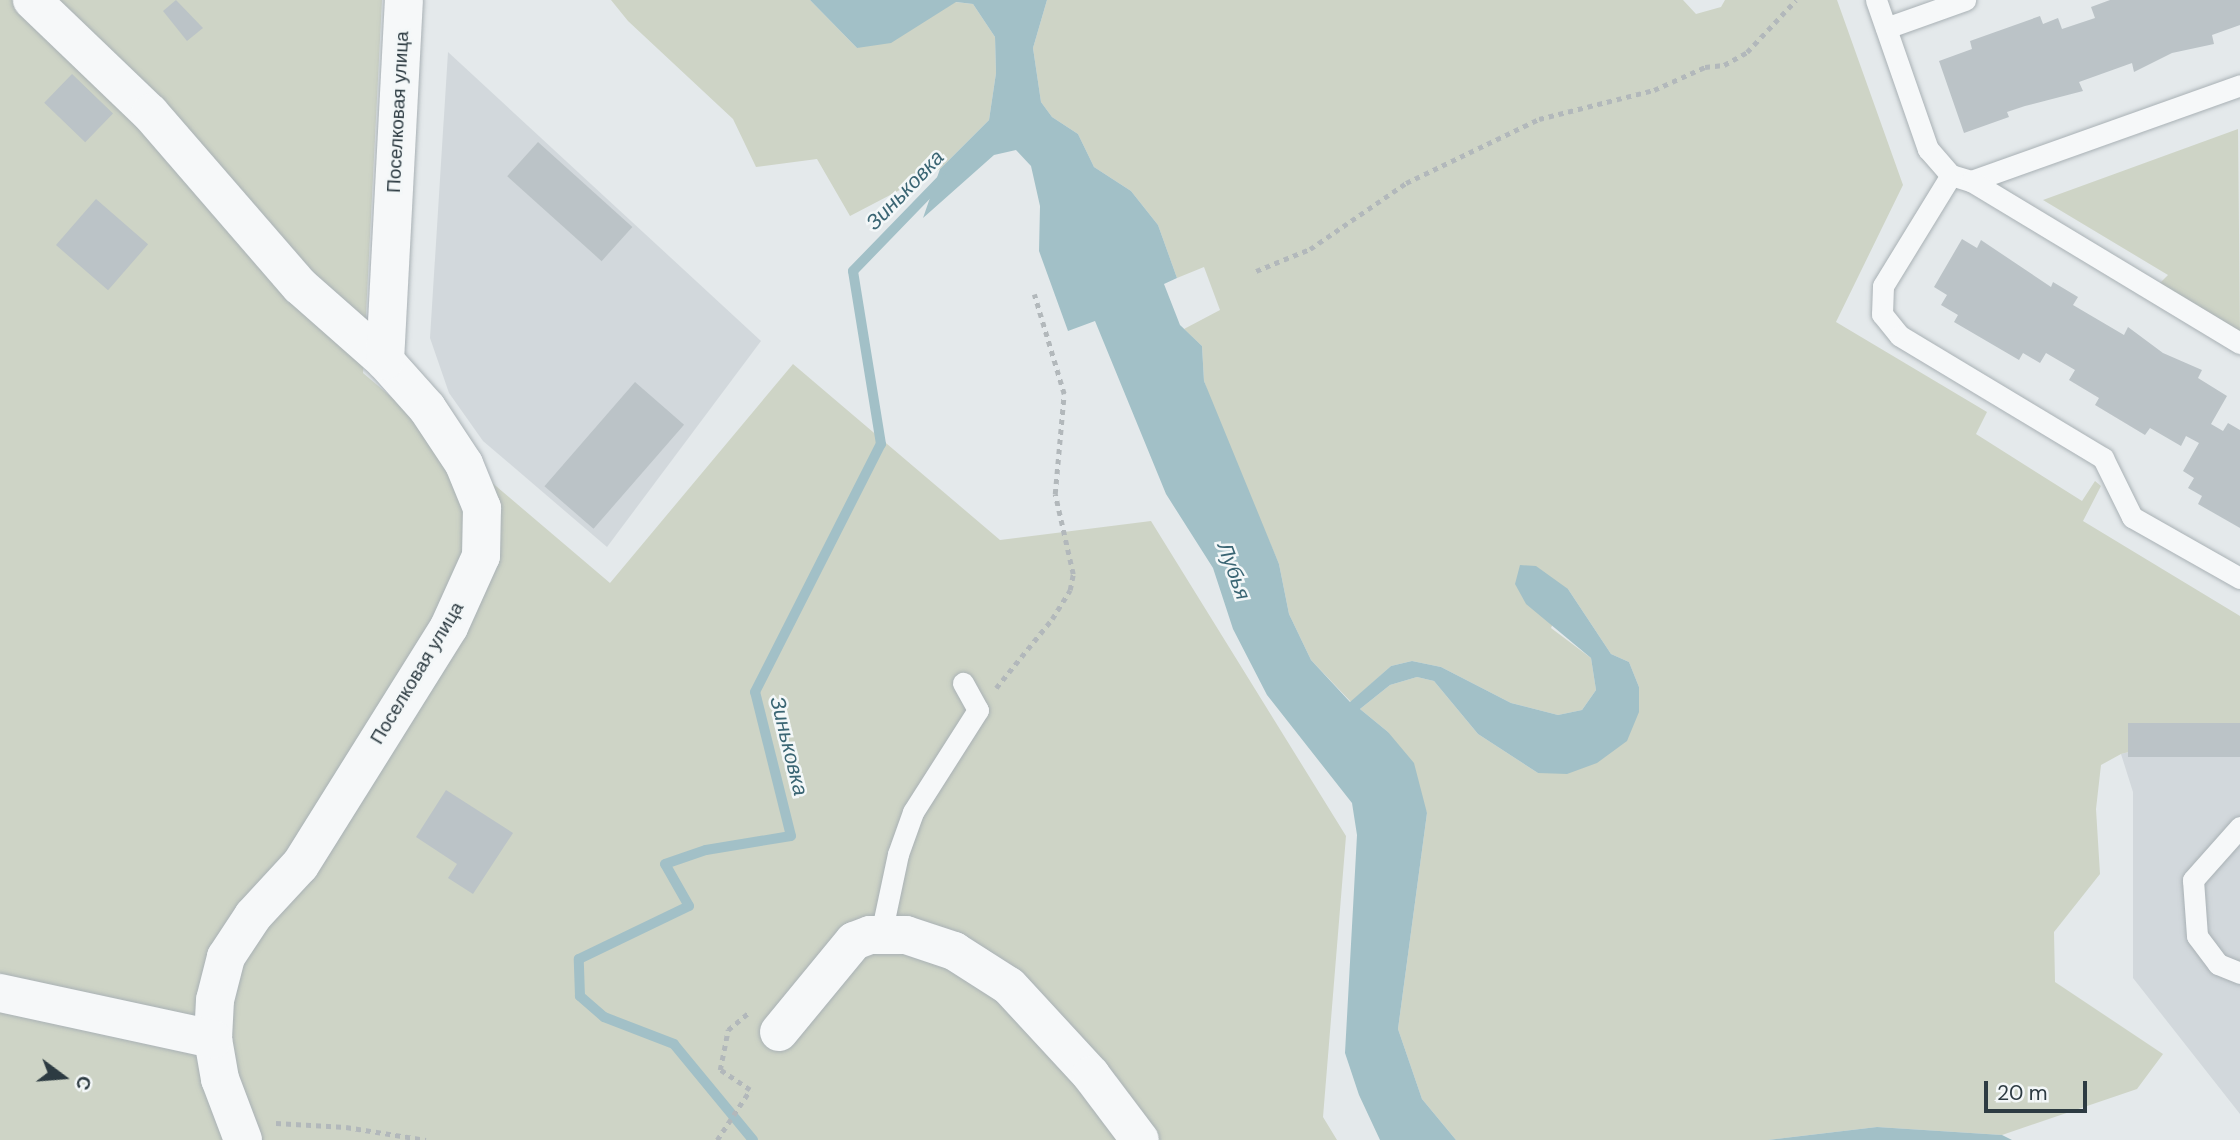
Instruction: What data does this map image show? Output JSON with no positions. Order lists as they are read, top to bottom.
{
  "streets": {
    "street": ["Поселковая улица"]
  },
  "water": ["Зиньковка", "Лубья"],
  "scale_bar": "20 m",
  "north": "right"
}
